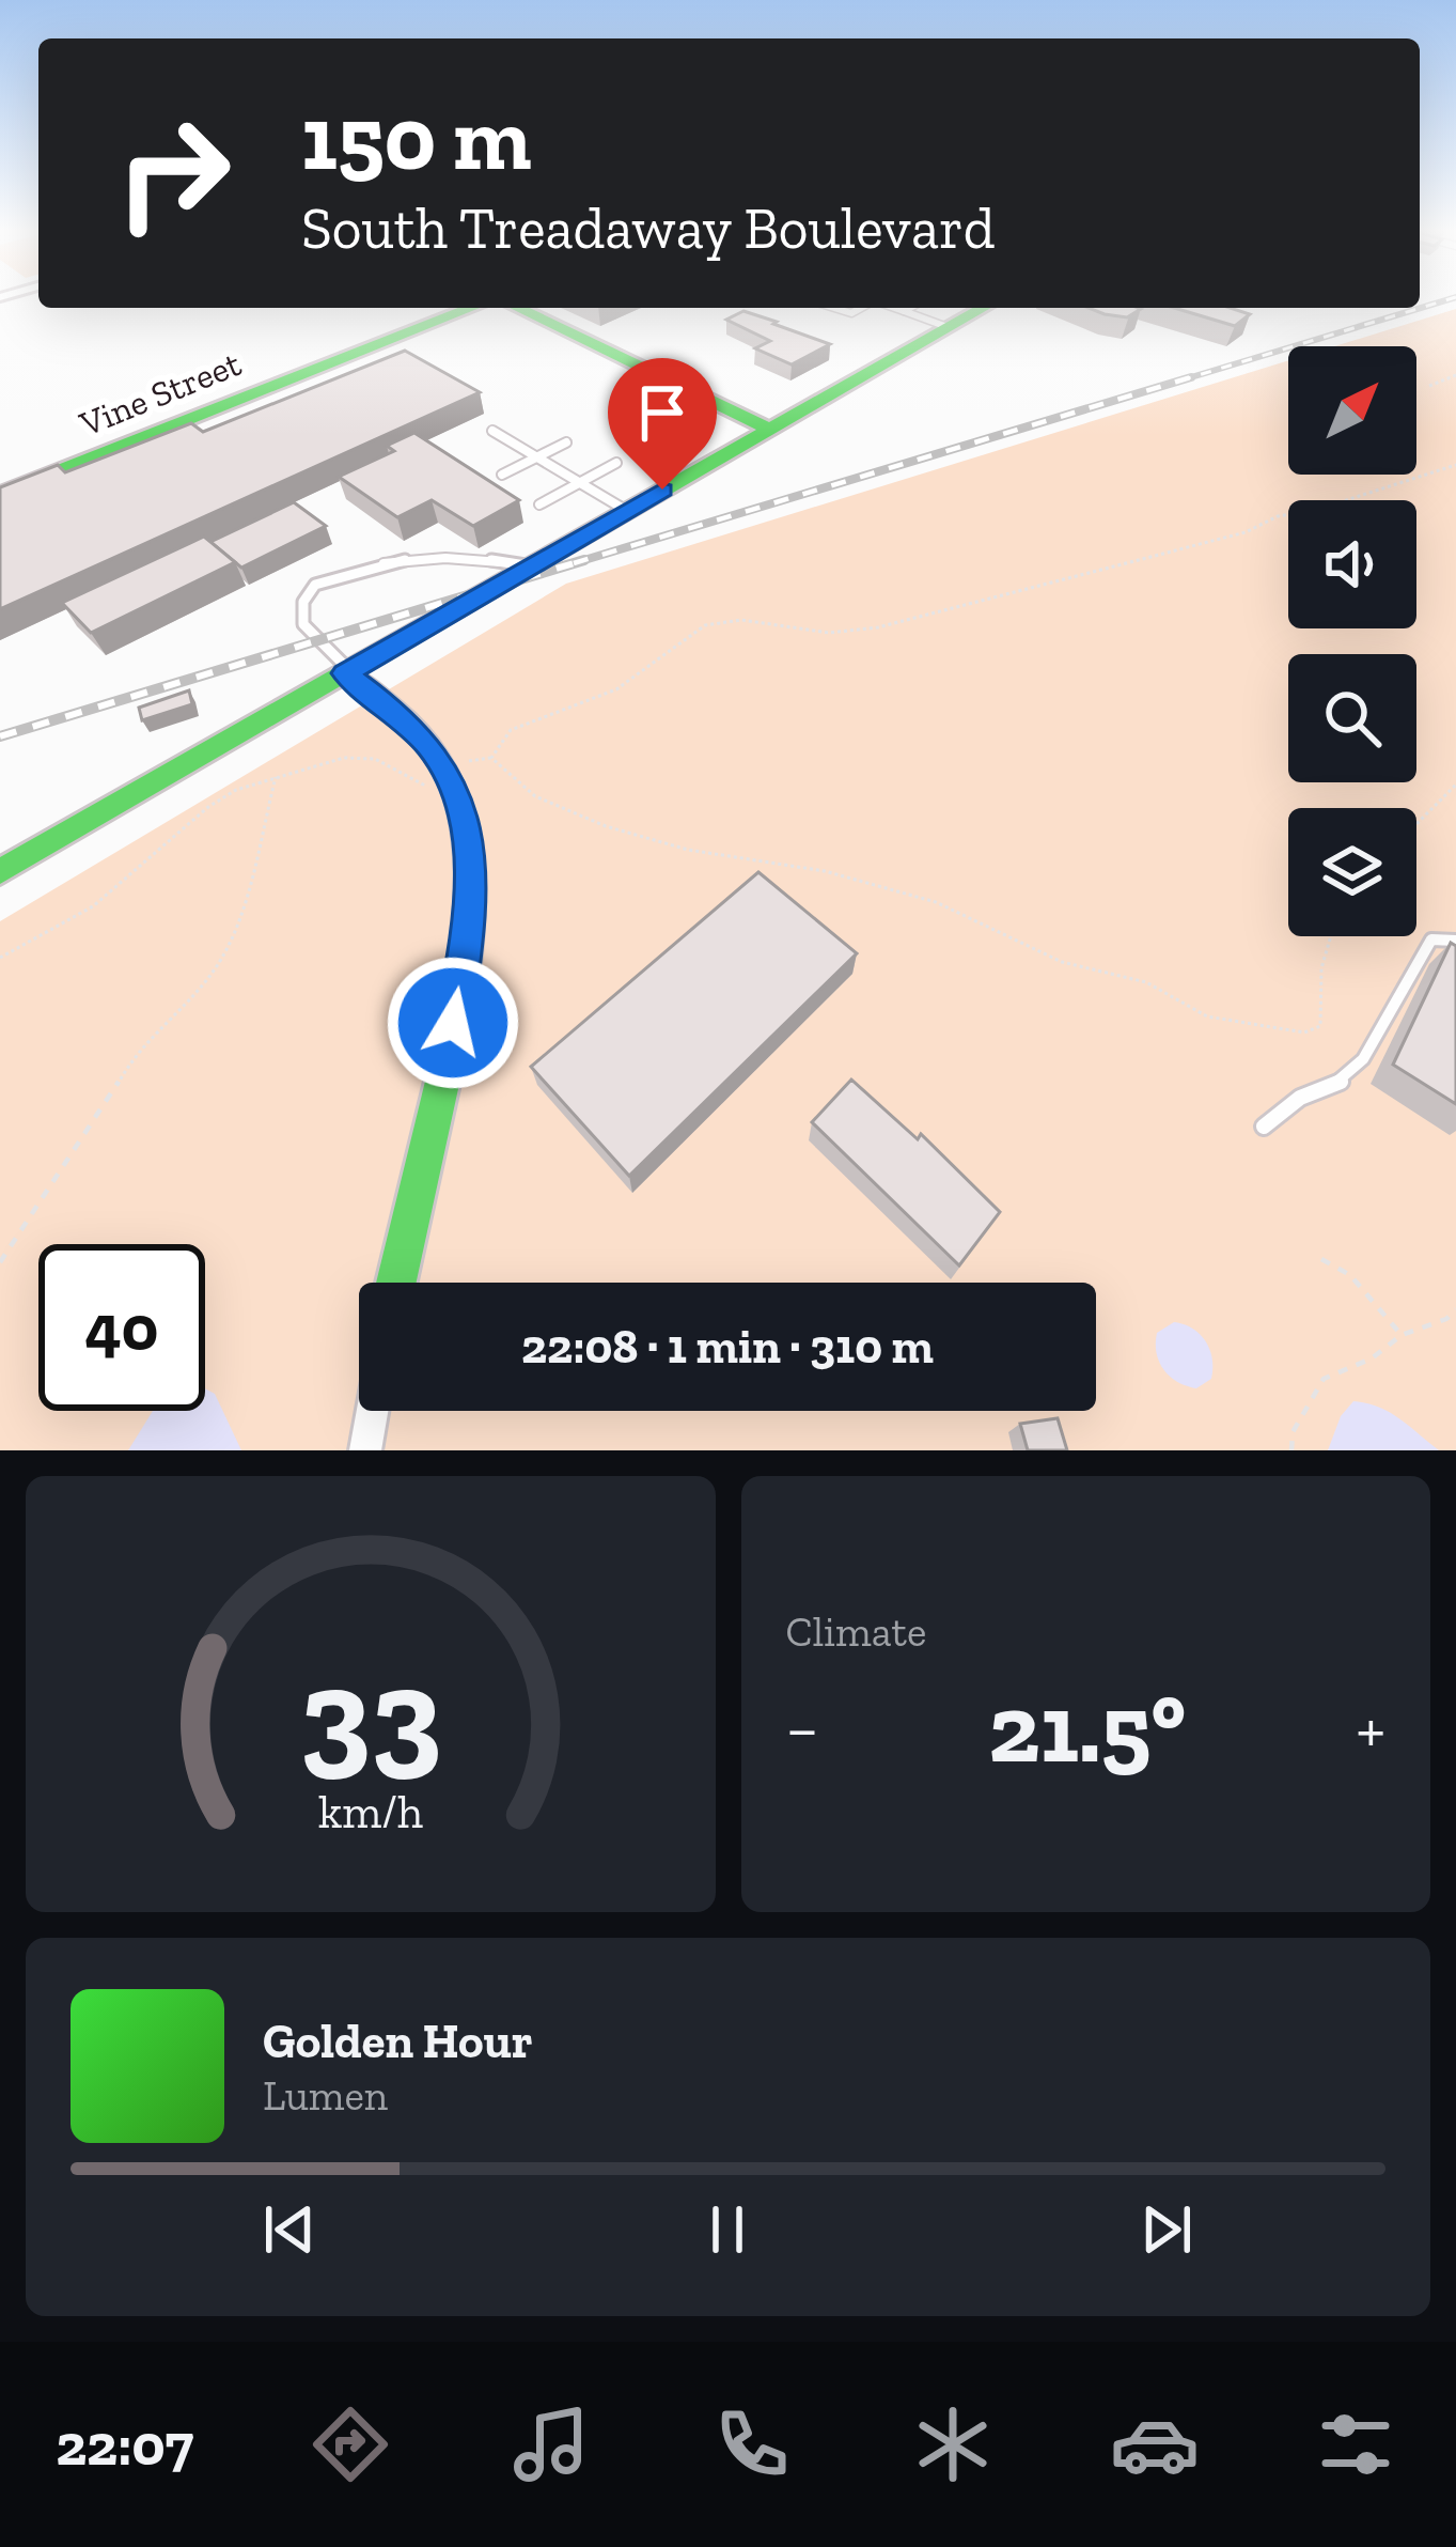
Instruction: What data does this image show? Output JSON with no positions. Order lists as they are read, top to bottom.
{
  "streets": {
    "street": ["Vine Street"]
  },
  "north": "top right",
  "page": {
    "turn": ["150 m", "South Treadaway Boulevard"],
    "limit": "40",
    "trip": "22:08 · 1 min · 310 m",
    "tile": "Climate",
    "heat": ["−", "21.5°", "+"],
    "song": ["Golden Hour", "Lumen"],
    "tabs": "22:07",
    "gauge": ["33", "km/h"]
  }
}
